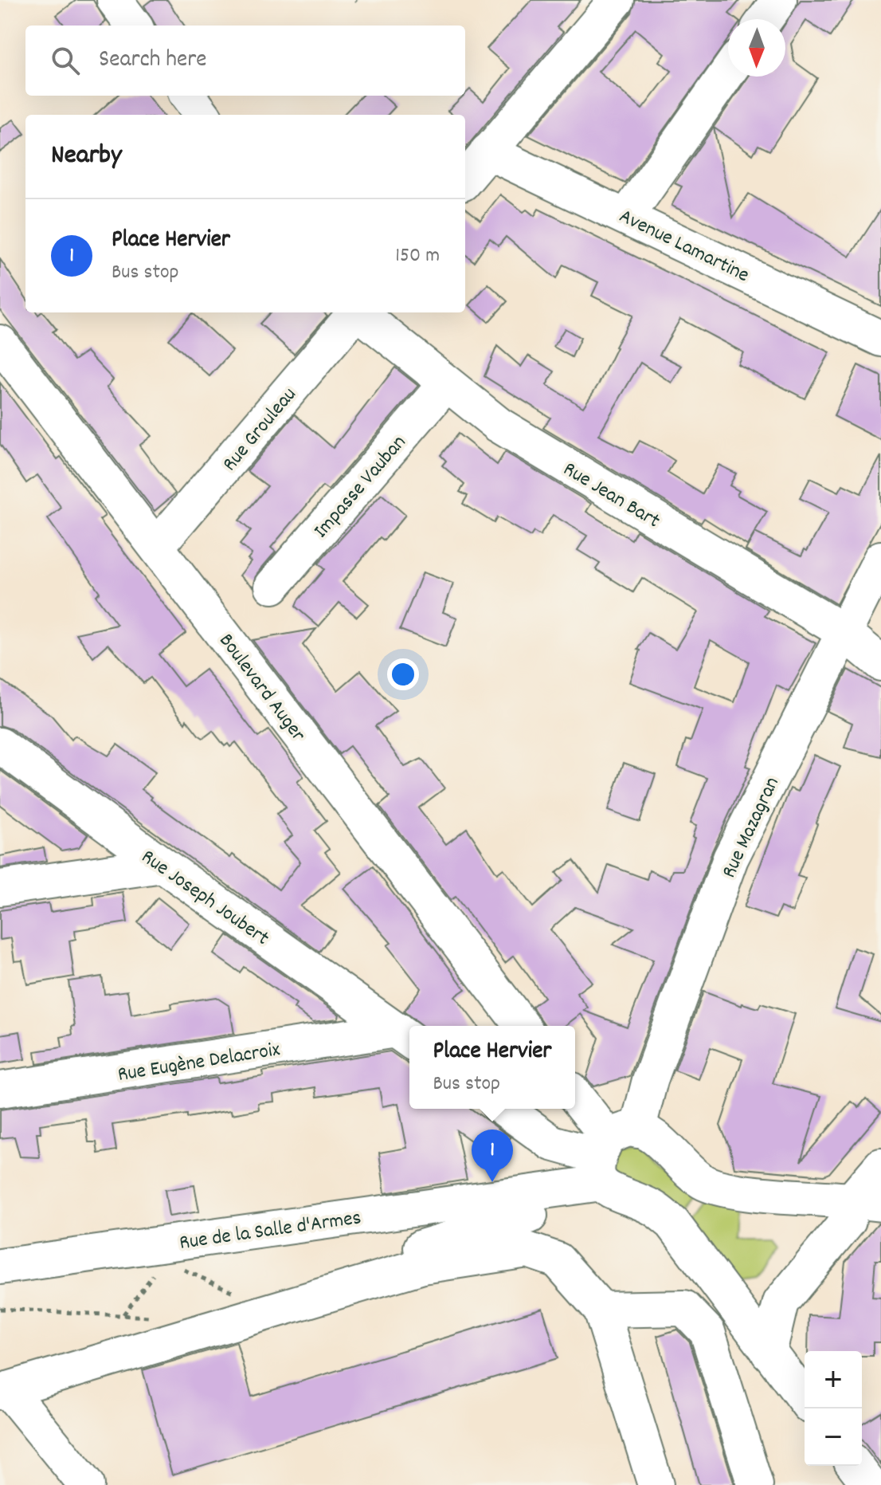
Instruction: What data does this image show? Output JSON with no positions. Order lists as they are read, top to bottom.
{
  "streets": {
    "street": [
      "Avenue Lamartine",
      "Rue Grouleau",
      "Impasse Vauban",
      "Rue Jean Bart",
      "Boulevard Auger",
      "Rue Mazagran",
      "Rue Joseph Joubert",
      "Rue Eugène Delacroix",
      "Rue de la Salle d'Armes"
    ]
  },
  "crossings": [
    ["Rue Grouleau", "Boulevard Auger"],
    ["Impasse Vauban", "Rue Jean Bart"],
    ["Rue Jean Bart", "Rue Mazagran"],
    ["Rue Joseph Joubert", "Rue Eugène Delacroix"]
  ],
  "north": "bottom",
  "page": {
    "search": "Search here",
    "heading": "Nearby",
    "list": [
      {
        "mark": "1",
        "name": "Place Hervier",
        "note": "Bus stop",
        "value": "150 m"
      }
    ],
    "popup": ["Place Hervier", "Bus stop"],
    "pins": "1",
    "map_buttons": ["+", "−"]
  }
}
